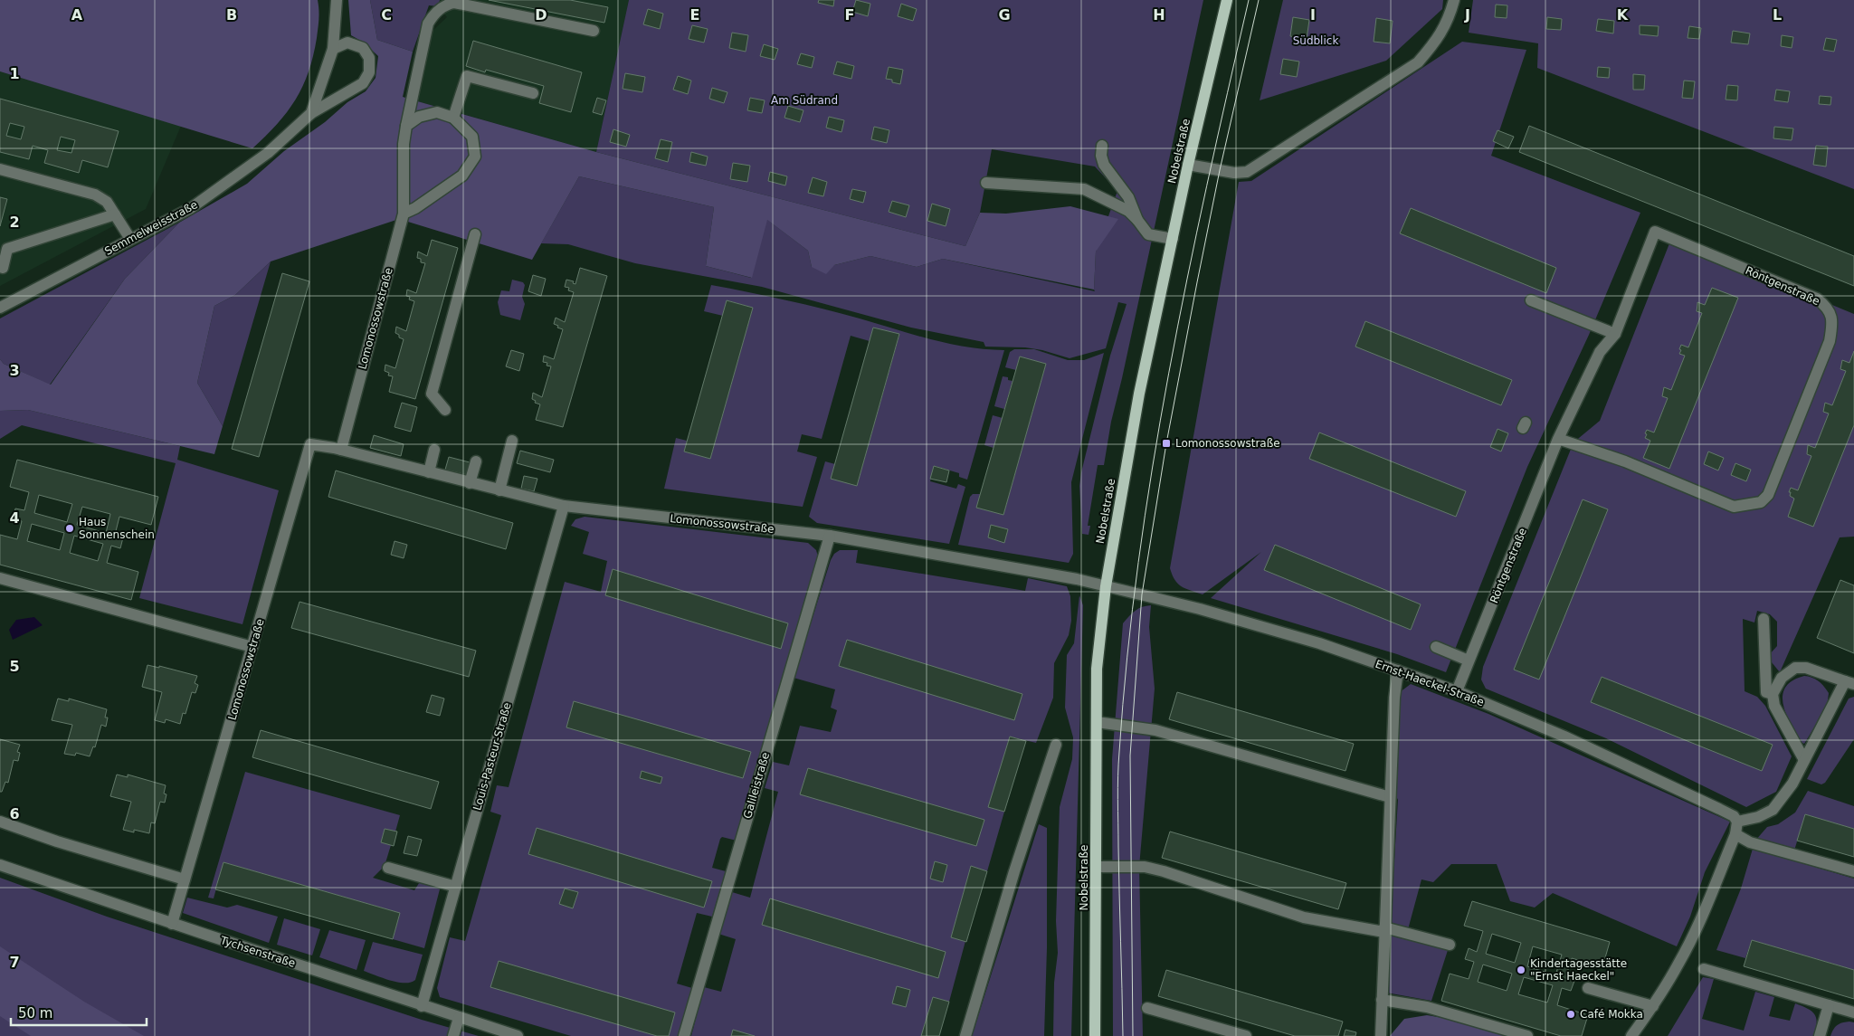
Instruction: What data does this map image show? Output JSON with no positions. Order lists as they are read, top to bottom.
{
  "streets": {
    "main road": ["Nobelstraße"],
    "street": [
      "Semmelweisstraße",
      "Röntgenstraße",
      "Lomonossowstraße",
      "Ernst-Haeckel-Straße",
      "Louis-Pasteur-Straße",
      "Galileistraße",
      "Tychsenstraße"
    ]
  },
  "crossings": [
    ["Nobelstraße", "Lomonossowstraße"],
    ["Nobelstraße", "Ernst-Haeckel-Straße"],
    ["Röntgenstraße", "Ernst-Haeckel-Straße"],
    ["Lomonossowstraße", "Ernst-Haeckel-Straße"],
    ["Lomonossowstraße", "Louis-Pasteur-Straße"],
    ["Lomonossowstraße", "Galileistraße"],
    ["Lomonossowstraße", "Tychsenstraße"],
    ["Louis-Pasteur-Straße", "Tychsenstraße"]
  ],
  "parks": ["Südblick", "Am Südrand"],
  "places": {
    "transit": ["Lomonossowstraße"],
    "other": ["Haus Sonnenschein", "Kindertagesstätte \"Ernst Haeckel\"", "Café Mokka"]
  },
  "scale_bar": "50 m",
  "grid": {
    "columns": [
      "A",
      "B",
      "C",
      "D",
      "E",
      "F",
      "G",
      "H",
      "I",
      "J",
      "K",
      "L"
    ],
    "rows": [
      "1",
      "2",
      "3",
      "4",
      "5",
      "6",
      "7"
    ]
  }
}
